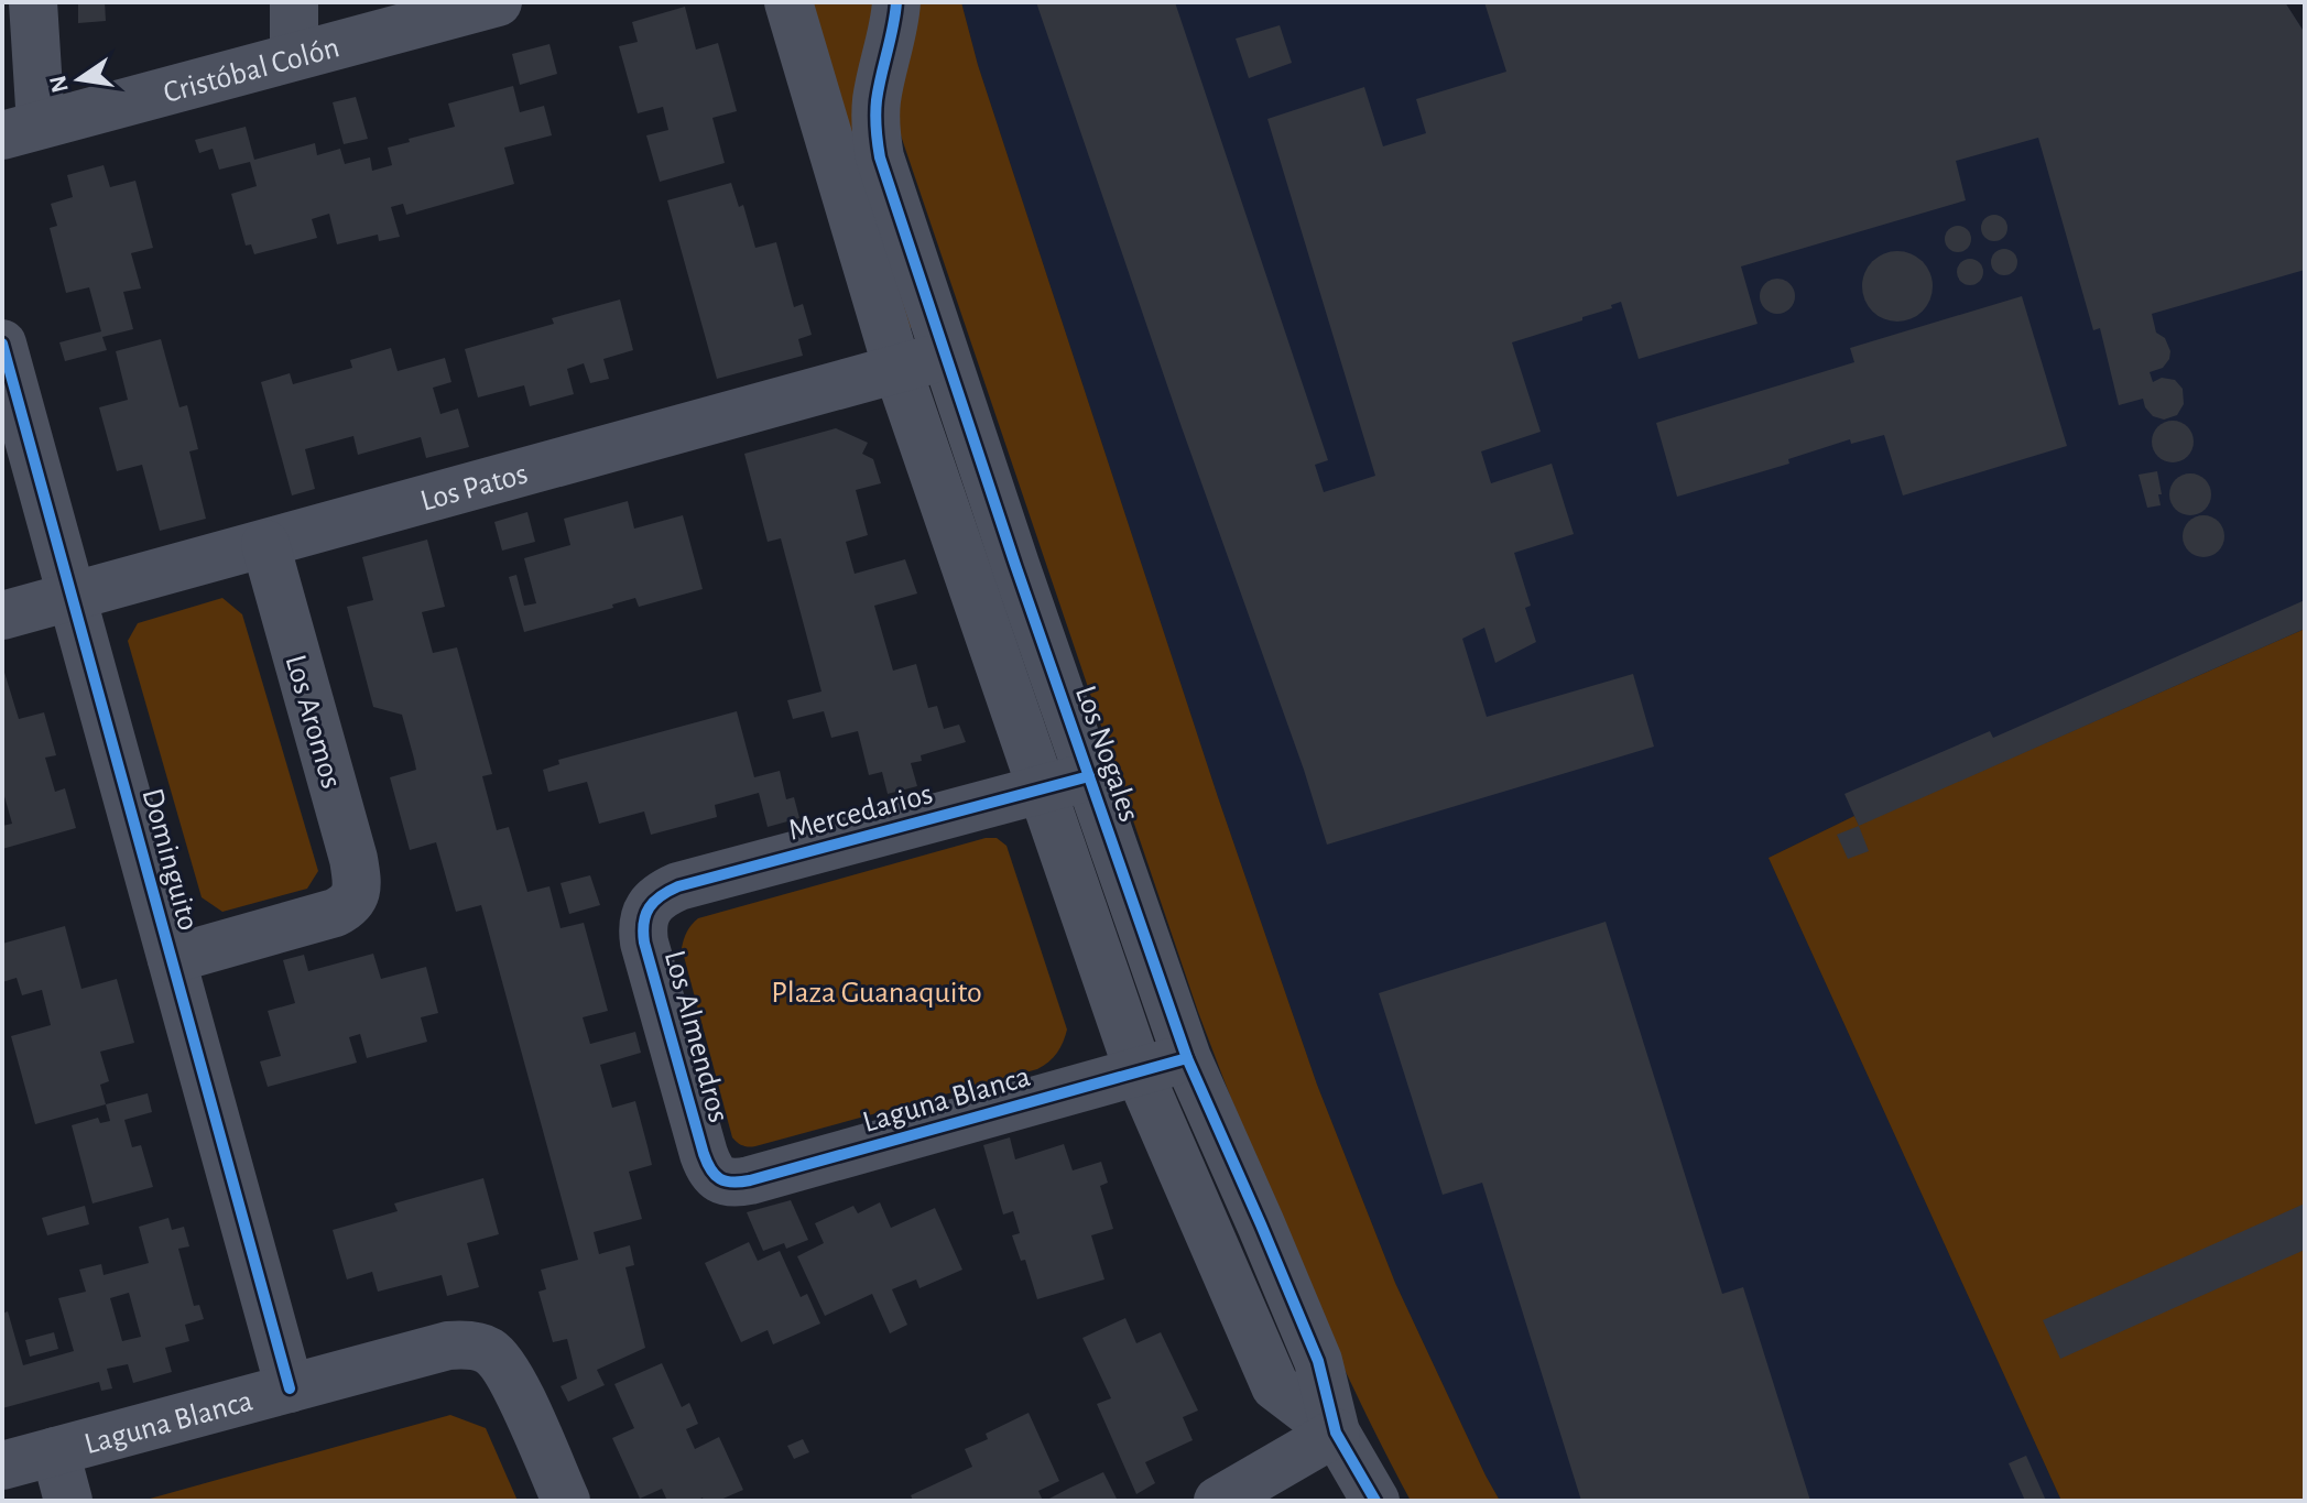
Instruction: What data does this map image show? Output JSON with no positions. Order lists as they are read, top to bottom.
{
  "streets": {
    "street": [
      "Cristóbal Colón",
      "Los Patos",
      "Los Aromos",
      "Los Nogales",
      "Mercedarios",
      "Dominguito",
      "Los Almendros",
      "Laguna Blanca"
    ]
  },
  "crossings": [
    ["Los Patos", "Los Aromos"],
    ["Los Patos", "Los Nogales"],
    ["Los Patos", "Dominguito"],
    ["Los Aromos", "Dominguito"],
    ["Los Nogales", "Mercedarios"],
    ["Los Nogales", "Laguna Blanca"],
    ["Mercedarios", "Los Almendros"],
    ["Dominguito", "Laguna Blanca"],
    ["Los Almendros", "Laguna Blanca"]
  ],
  "parks": ["Plaza Guanaquito"],
  "north": "left"
}
